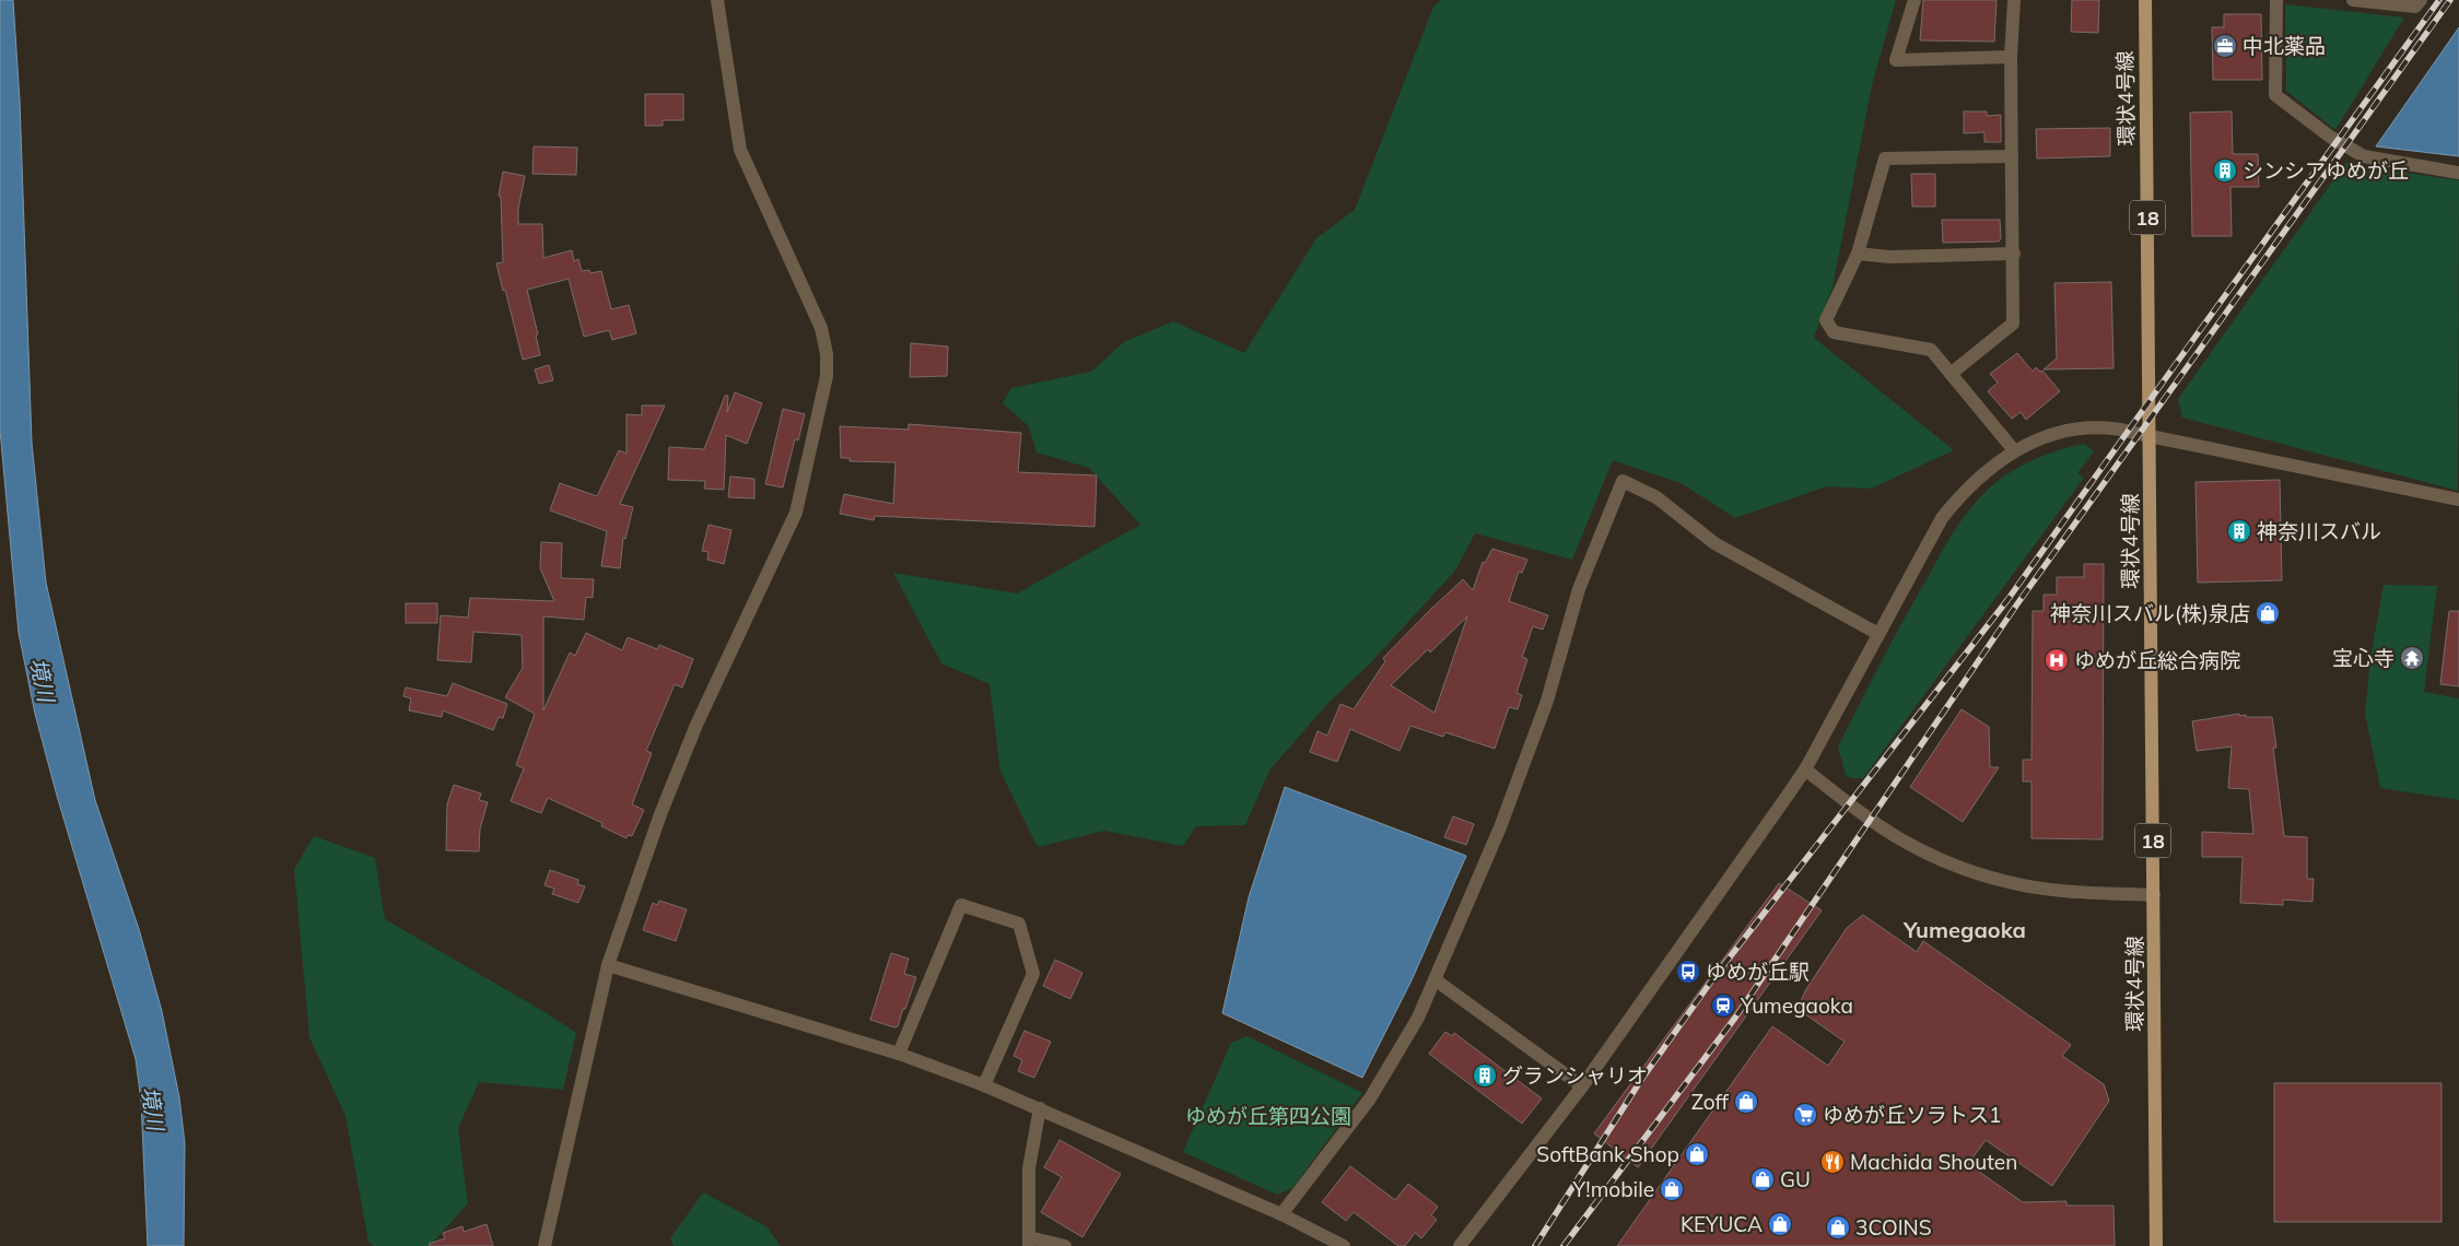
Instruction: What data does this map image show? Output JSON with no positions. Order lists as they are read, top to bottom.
{
  "streets": {
    "main road": ["環状4号線", "18"]
  },
  "districts": ["Yumegaoka"],
  "water": ["境川"],
  "parks": ["ゆめが丘第四公園"],
  "places": {
    "office": ["中北薬品"],
    "building": ["シンシアゆめが丘", "神奈川スバル", "グランシャリオ"],
    "shop": [
      "神奈川スバル(株)泉店",
      "Zoff",
      "SoftBank Shop",
      "GU",
      "Y!mobile",
      "KEYUCA",
      "3COINS"
    ],
    "temple": ["宝心寺"],
    "hospital": ["ゆめが丘総合病院"],
    "bus stop": ["ゆめが丘駅"],
    "station": ["Yumegaoka"],
    "supermarket": ["ゆめが丘ソラトス1"],
    "restaurant": ["Machida Shouten"]
  }
}
